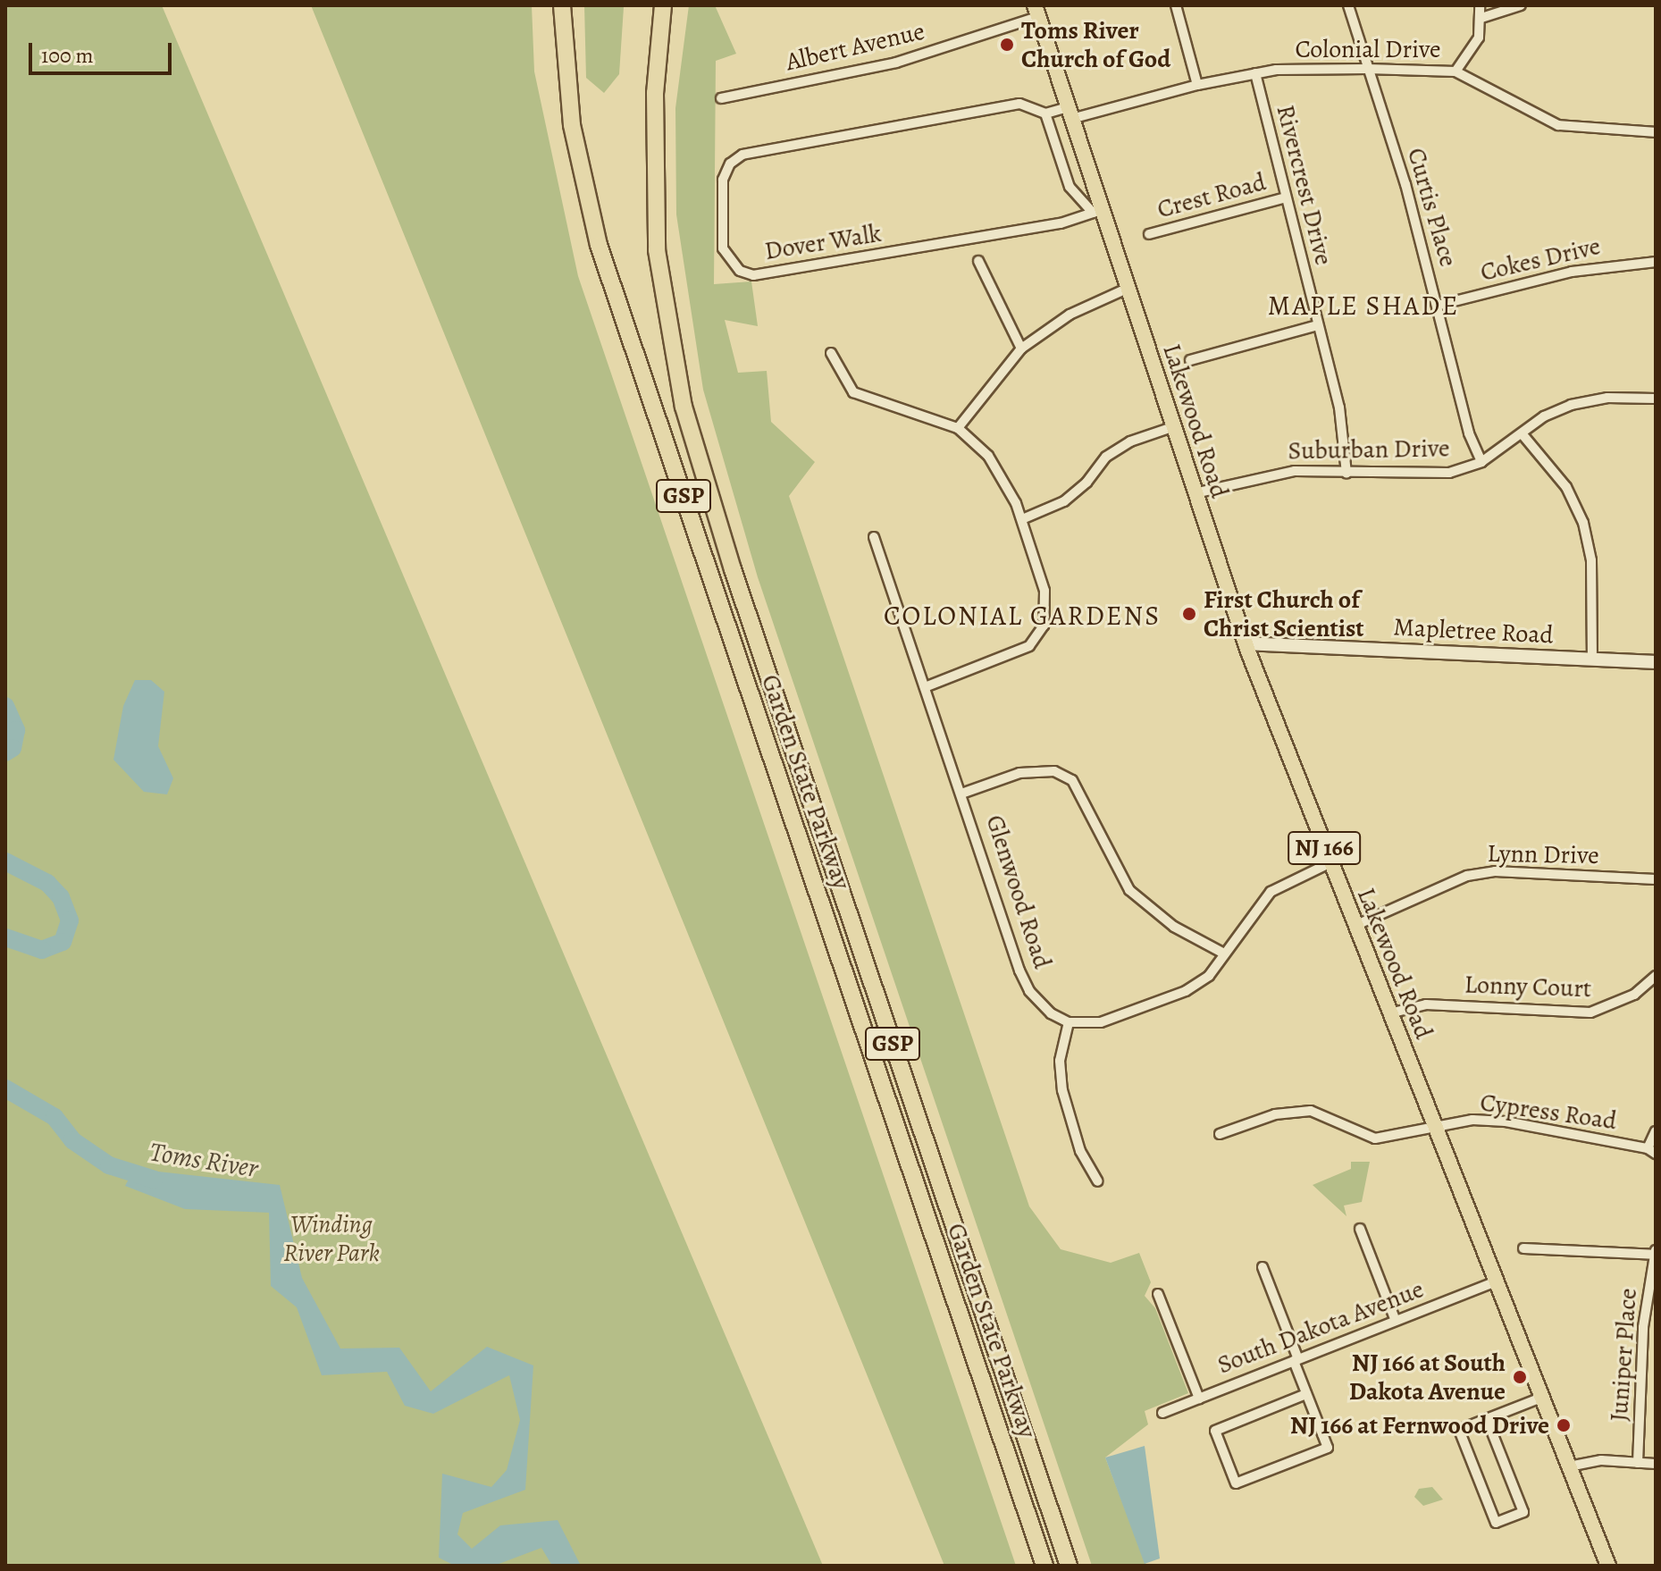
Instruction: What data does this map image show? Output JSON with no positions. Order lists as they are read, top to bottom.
{
  "streets": {
    "highway": ["GSP", "Garden State Parkway"],
    "main road": ["Lakewood Road", "NJ 166"],
    "street": [
      "Albert Avenue",
      "Colonial Drive",
      "Rivercrest Drive",
      "Crest Road",
      "Curtis Place",
      "Dover Walk",
      "Cokes Drive",
      "Suburban Drive",
      "Mapletree Road",
      "Lynn Drive",
      "Glenwood Road",
      "Lonny Court",
      "Cypress Road",
      "South Dakota Avenue",
      "Juniper Place"
    ]
  },
  "crossings": [
    ["Albert Avenue", "Lakewood Road"],
    ["Colonial Drive", "Rivercrest Drive"],
    ["Colonial Drive", "Curtis Place"],
    ["Colonial Drive", "Dover Walk"],
    ["Colonial Drive", "Lakewood Road"],
    ["Rivercrest Drive", "Crest Road"],
    ["Rivercrest Drive", "Suburban Drive"],
    ["Curtis Place", "Cokes Drive"],
    ["Curtis Place", "Suburban Drive"],
    ["Dover Walk", "Lakewood Road"],
    ["Lakewood Road", "Suburban Drive"],
    ["Lakewood Road", "Mapletree Road"],
    ["Lakewood Road", "Lynn Drive"],
    ["Lakewood Road", "Lonny Court"],
    ["Lakewood Road", "Cypress Road"],
    ["Lakewood Road", "South Dakota Avenue"]
  ],
  "districts": ["MAPLE SHADE", "COLONIAL GARDENS"],
  "water": ["Toms River"],
  "parks": ["Winding River Park"],
  "places": [
    "Toms River Church of God",
    "First Church of Christ Scientist",
    "NJ 166 at South Dakota Avenue",
    "NJ 166 at Fernwood Drive"
  ],
  "scale_bar": "100 m"
}
